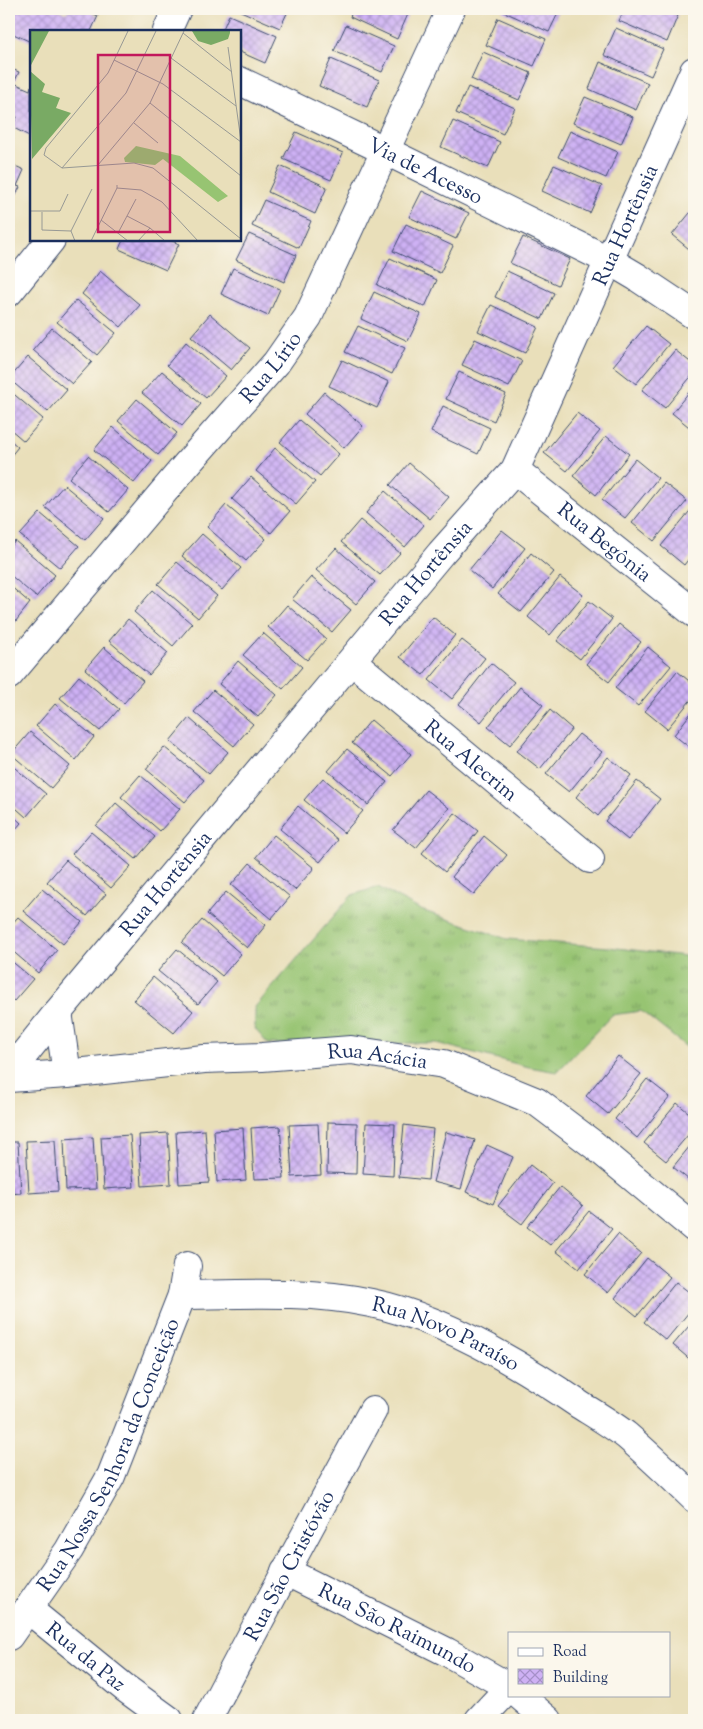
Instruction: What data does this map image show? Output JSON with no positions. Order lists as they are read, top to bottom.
{
  "streets": {
    "street": [
      "Via de Acesso",
      "Rua Hortênsia",
      "Rua Lírio",
      "Rua Begônia",
      "Rua Alecrim",
      "Rua Acácia",
      "Rua Novo Paraíso",
      "Rua Nossa Senhora da Conceição",
      "Rua São Cristóvão",
      "Rua São Raimundo",
      "Rua da Paz"
    ]
  },
  "crossings": [
    ["Via de Acesso", "Rua Hortênsia"],
    ["Via de Acesso", "Rua Lírio"],
    ["Rua Hortênsia", "Rua Begônia"],
    ["Rua Hortênsia", "Rua Alecrim"],
    ["Rua Novo Paraíso", "Rua Nossa Senhora da Conceição"],
    ["Rua Nossa Senhora da Conceição", "Rua da Paz"],
    ["Rua São Cristóvão", "Rua São Raimundo"]
  ],
  "legend": ["Road", "Building"]
}
